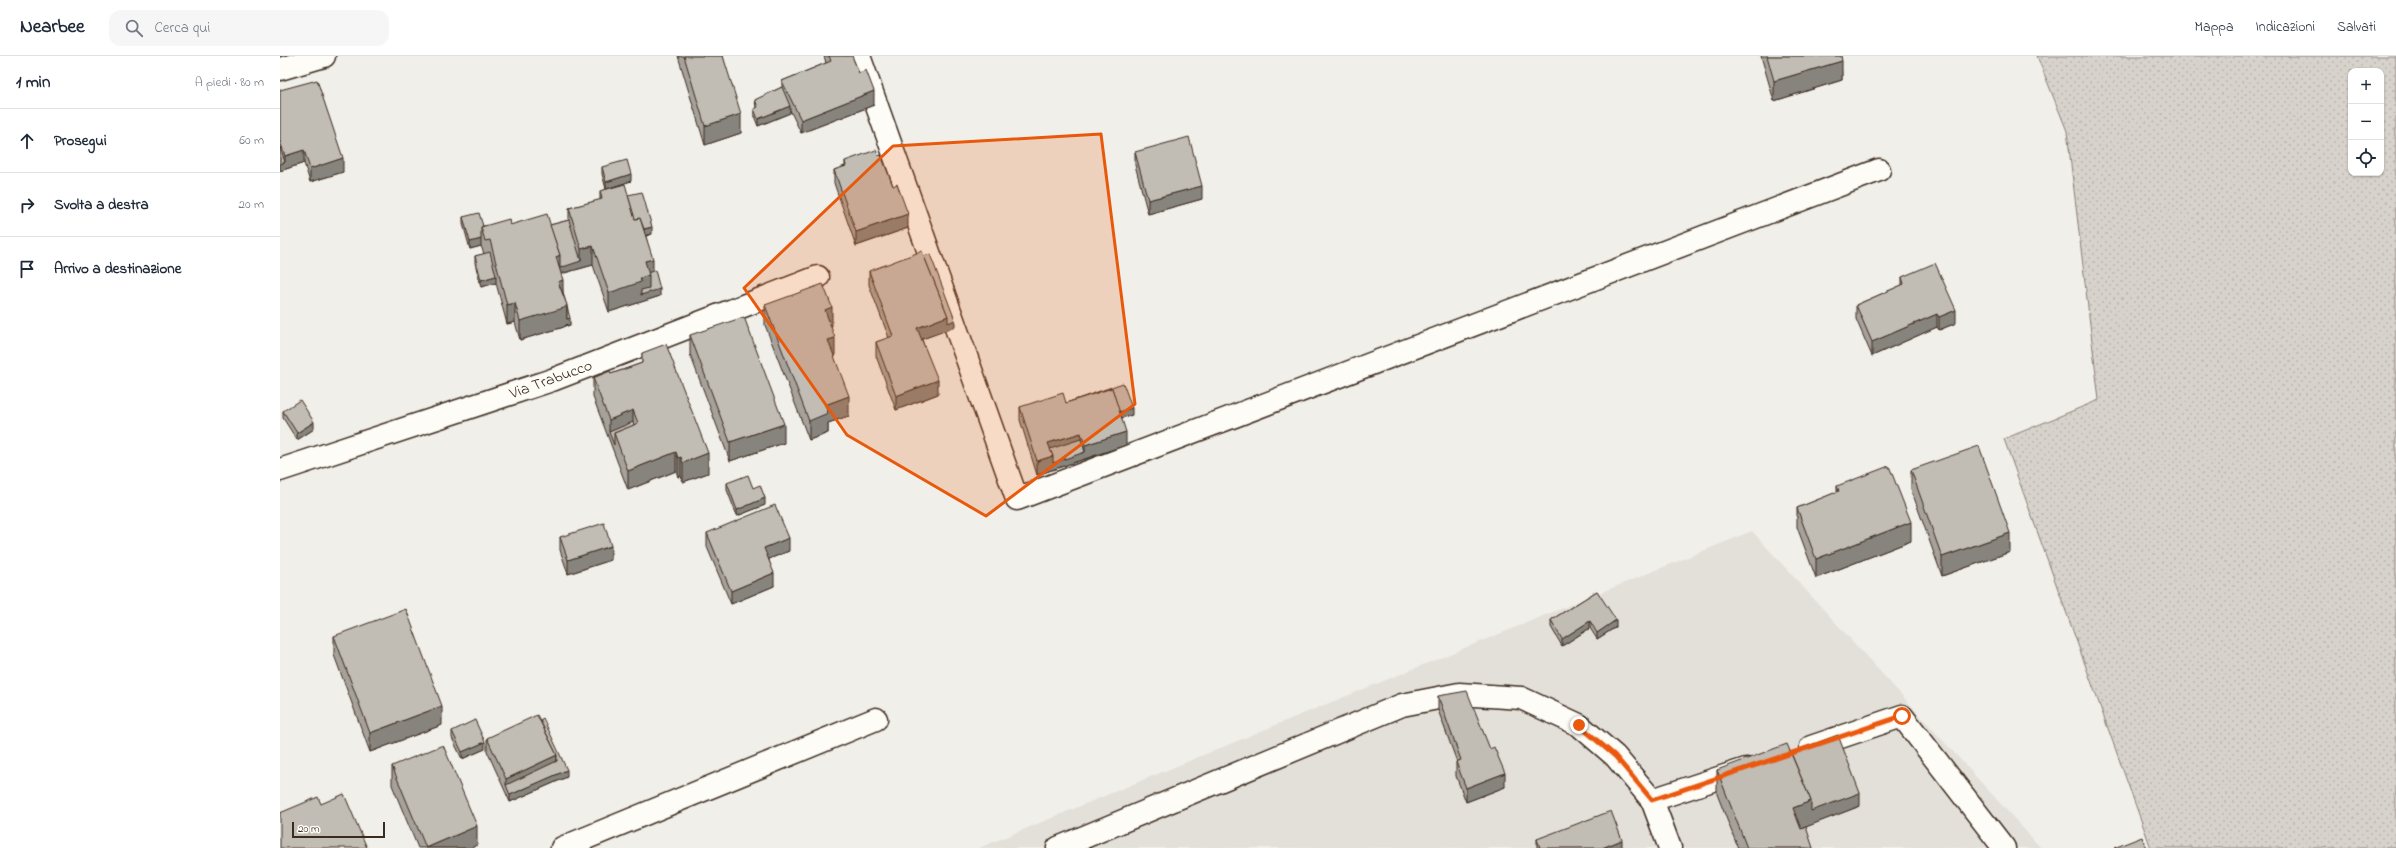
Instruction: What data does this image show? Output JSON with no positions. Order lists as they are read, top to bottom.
{
  "streets": {
    "street": ["Via Trabucco"]
  },
  "scale_bar": "20 m",
  "page": {
    "header": "Nearbee",
    "search": "Cerca qui",
    "nav": ["Mappa", "Indicazioni", "Salvati"],
    "heading": ["1 min", "A piedi · 80 m"],
    "map_buttons": ["+", "−"],
    "list": [
      ["Prosegui", "60 m"],
      ["Svolta a destra", "20 m"],
      "Arrivo a destinazione"
    ],
    "scale": "20 m"
  }
}
